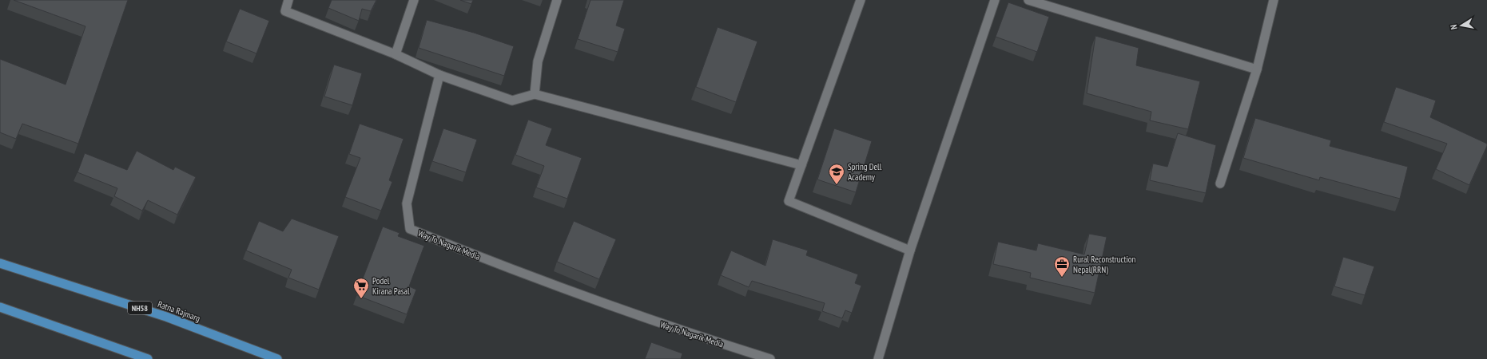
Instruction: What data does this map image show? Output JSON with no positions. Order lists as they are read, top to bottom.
{
  "streets": {
    "highway": ["NH58", "Ratna Rajmarg"],
    "street": ["Way To Nagarik Media"]
  },
  "places": {
    "school or university": ["Spring Dell Academy"],
    "office": ["Rural Reconstruction Nepal(RRN)"],
    "supermarket": ["Podel Kirana Pasal"]
  },
  "north": "left"
}
